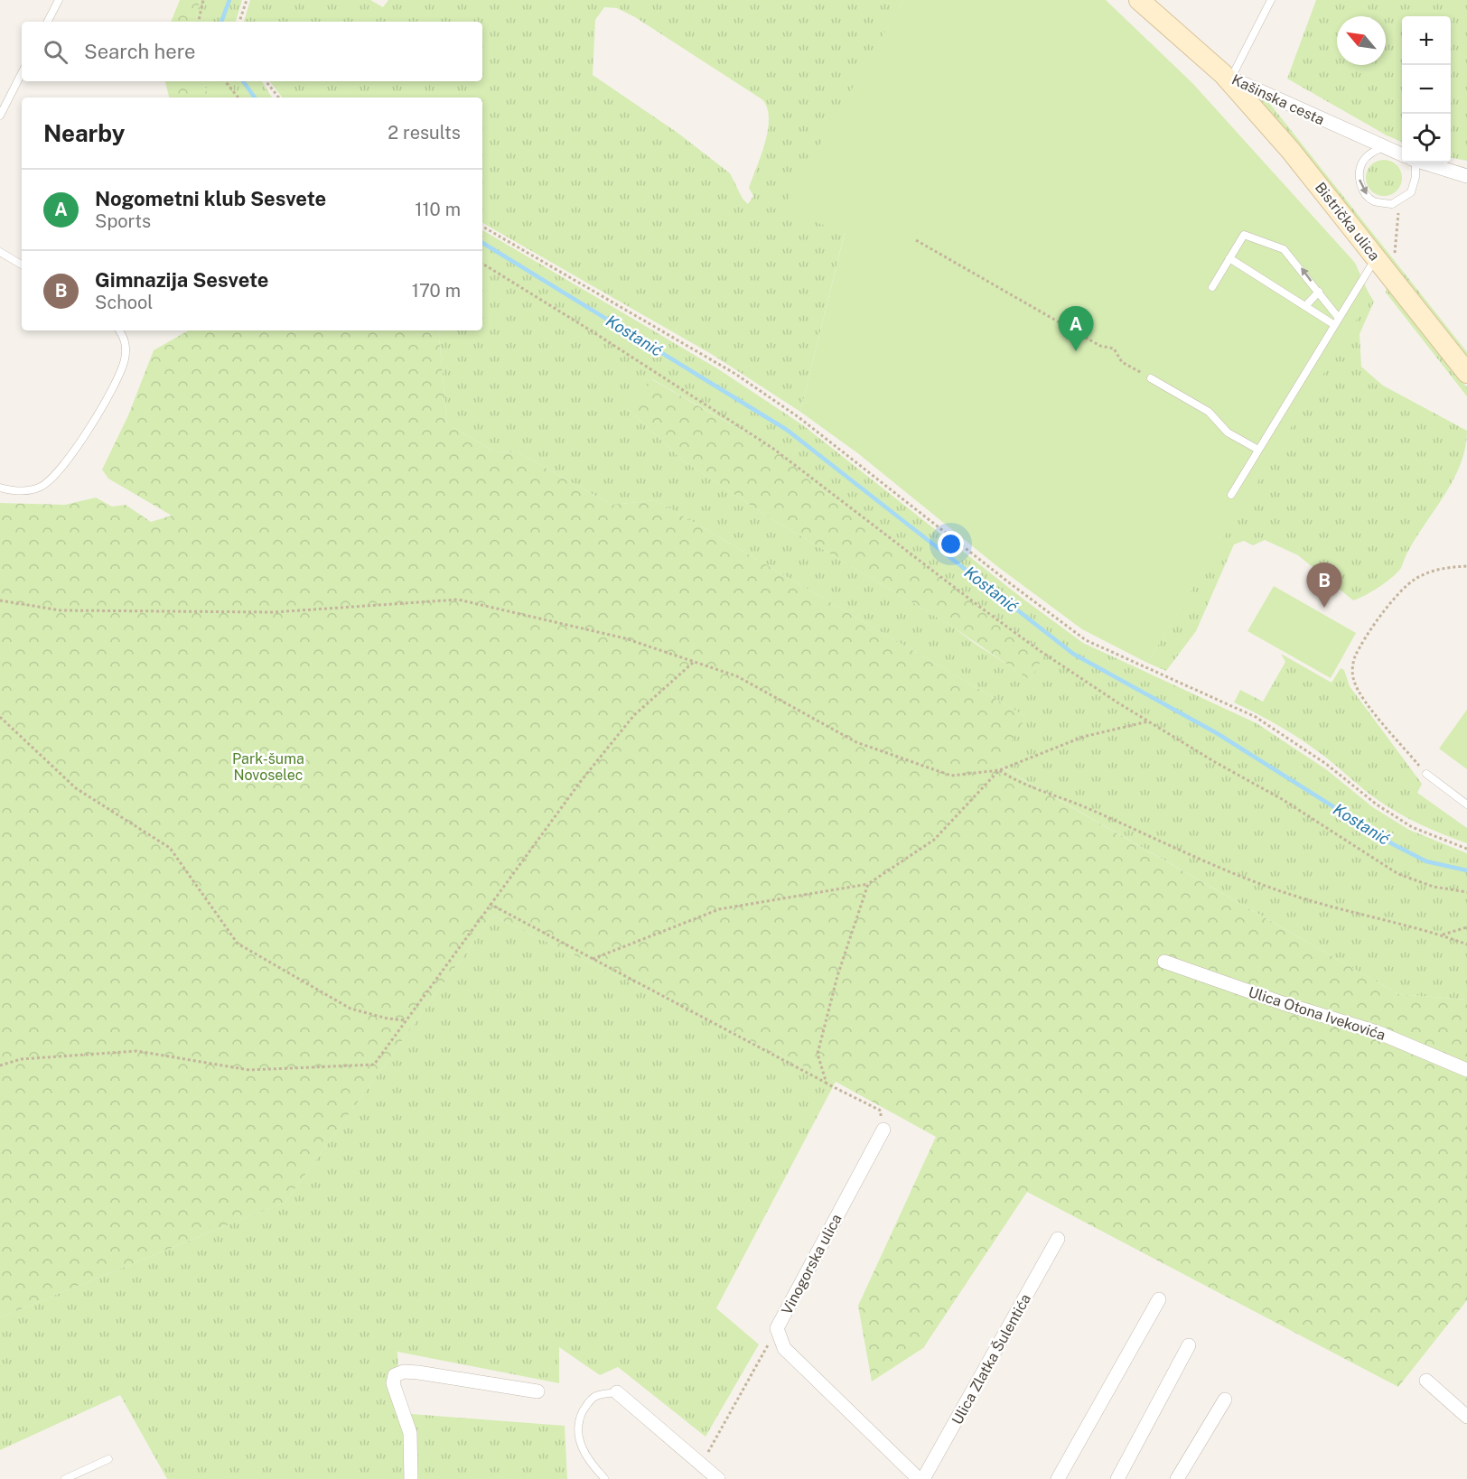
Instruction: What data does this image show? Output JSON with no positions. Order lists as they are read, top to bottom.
{
  "streets": {
    "main road": ["Kašinska cesta", "Bistrička ulica"],
    "street": ["Ulica Otona Ivekovića", "Vinogorska ulica", "Ulica Zlatka Šulentića"]
  },
  "crossings": [
    ["Kašinska cesta", "Bistrička ulica"]
  ],
  "water": ["Kostanić"],
  "parks": ["Park-šuma Novoselec"],
  "north": "top left",
  "page": {
    "map_buttons": ["+", "−"],
    "search": "Search here",
    "heading": ["Nearby", "2 results"],
    "list": [
      {
        "mark": "A",
        "name": "Nogometni klub Sesvete",
        "note": "Sports",
        "value": "110 m"
      },
      {
        "mark": "B",
        "name": "Gimnazija Sesvete",
        "note": "School",
        "value": "170 m"
      }
    ],
    "pins": ["A", "B"]
  }
}
